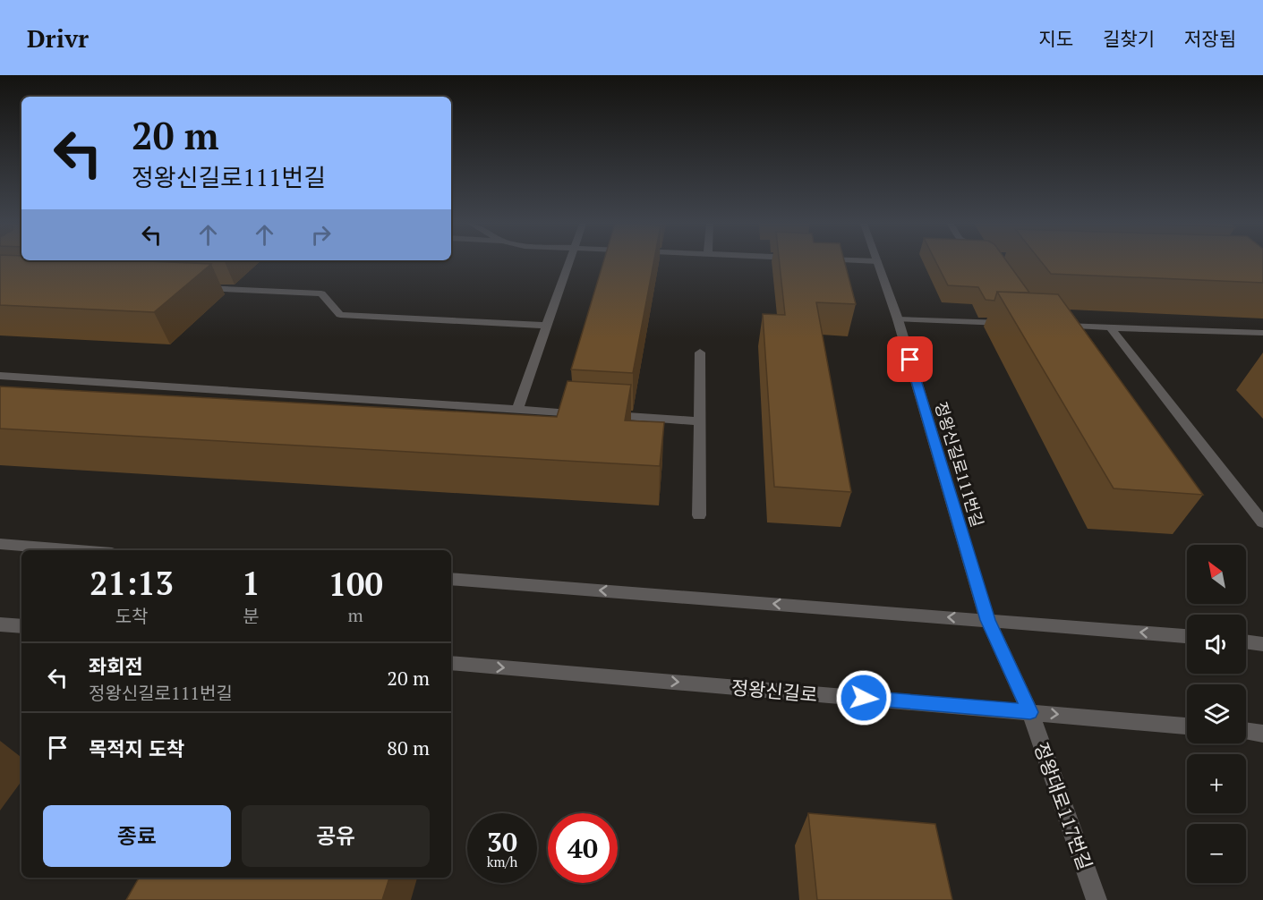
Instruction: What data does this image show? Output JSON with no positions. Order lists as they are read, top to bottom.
{
  "streets": {
    "street": ["정왕신길로111번길", "정왕신길로", "정왕대로117번길"]
  },
  "crossings": [
    ["정왕신길로111번길", "정왕신길로"],
    ["정왕신길로111번길", "정왕대로117번길"],
    ["정왕신길로", "정왕대로117번길"]
  ],
  "north": "top left",
  "page": {
    "header": "Drivr",
    "nav": ["지도", "길찾기", "저장됨"],
    "turn": ["20 m", "정왕신길로111번길"],
    "map_buttons": ["+", "−"],
    "eta": [
      "21:13",
      "도착",
      "1",
      "분",
      "100",
      "m"
    ],
    "list": [
      {
        "name": "좌회전",
        "note": "정왕신길로111번길",
        "value": "20 m"
      },
      {
        "name": "목적지 도착",
        "value": "80 m"
      }
    ],
    "buttons": ["종료", "공유"],
    "speed": "30 km/h",
    "limit": "40"
  }
}
